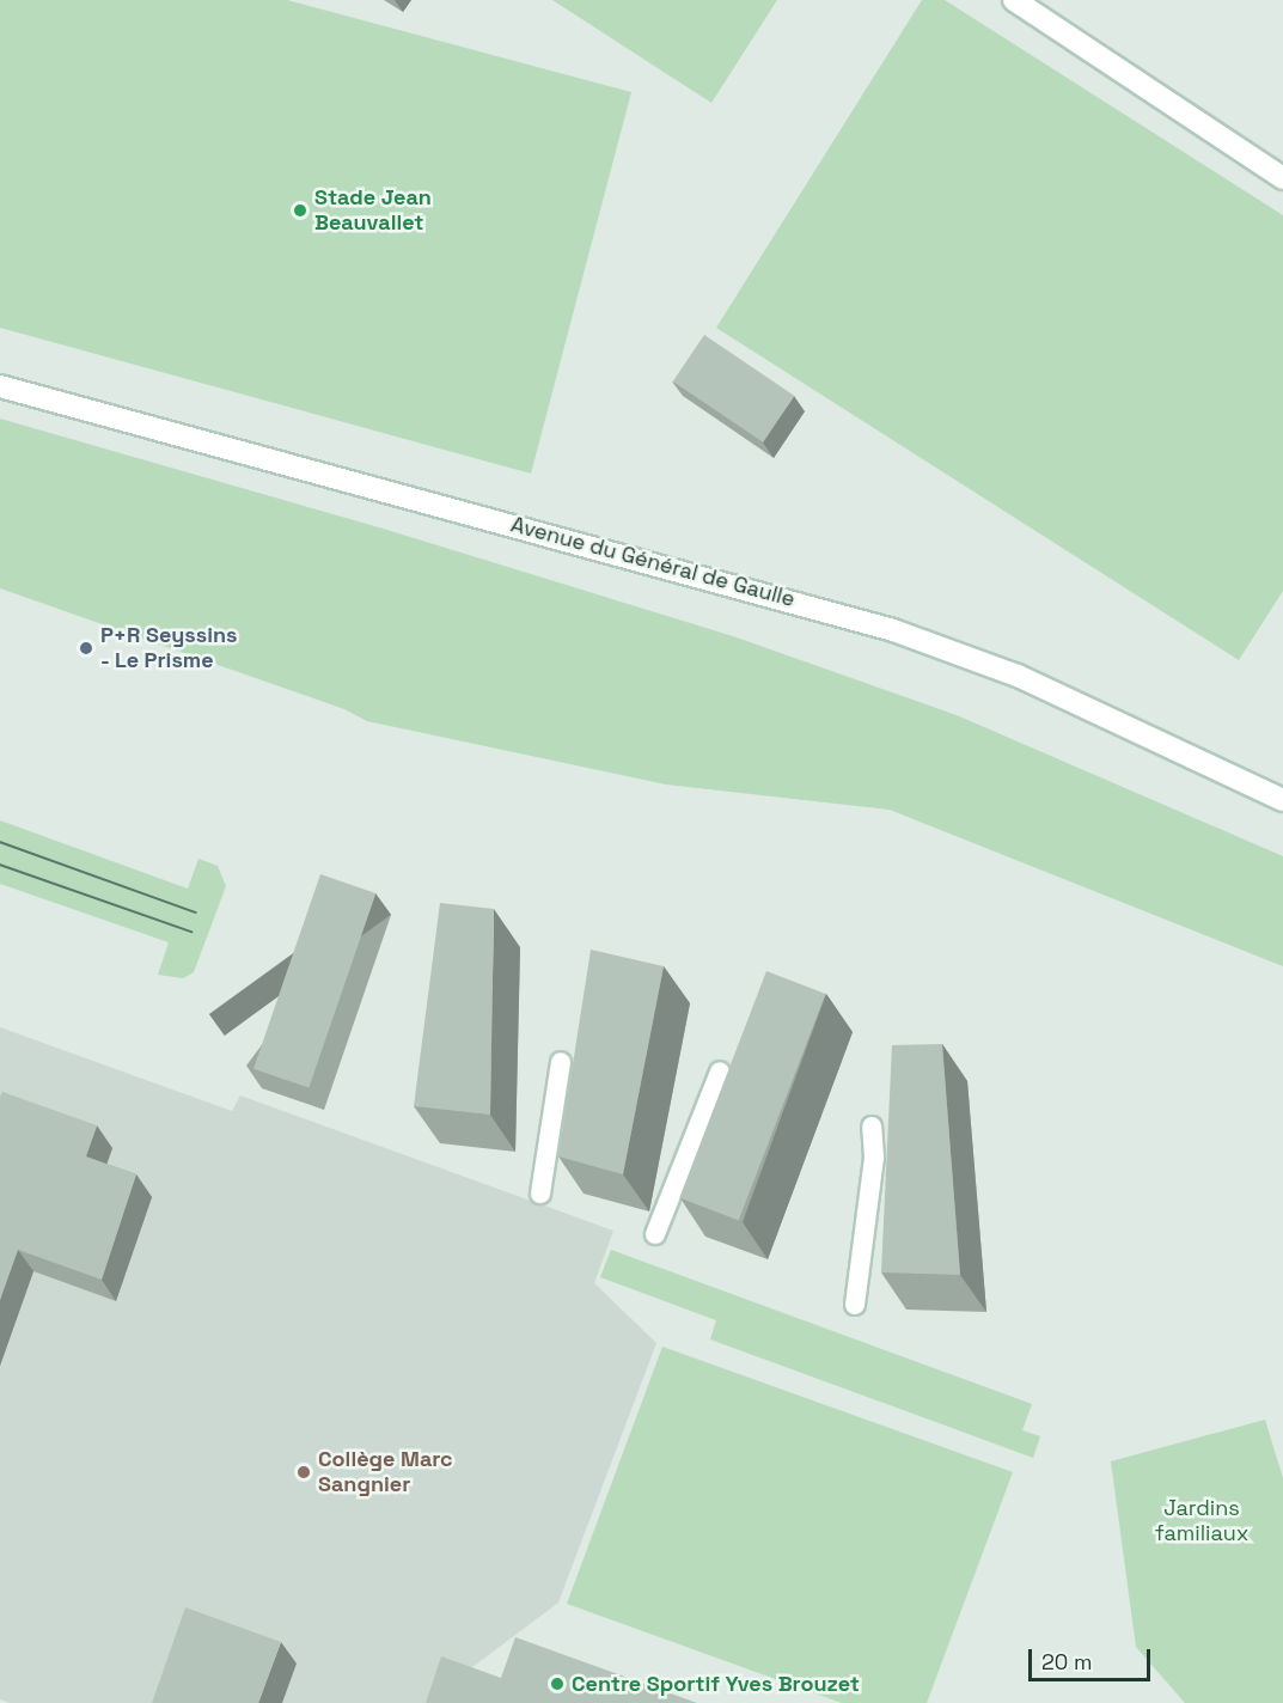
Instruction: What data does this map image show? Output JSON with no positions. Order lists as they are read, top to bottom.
{
  "streets": {
    "main road": ["Avenue du Général de Gaulle"]
  },
  "parks": ["Jardins familiaux"],
  "places": [
    "Stade Jean Beauvallet",
    "P+R Seyssins - Le Prisme",
    "Collège Marc Sangnier",
    "Centre Sportif Yves Brouzet"
  ],
  "scale_bar": "20 m"
}
